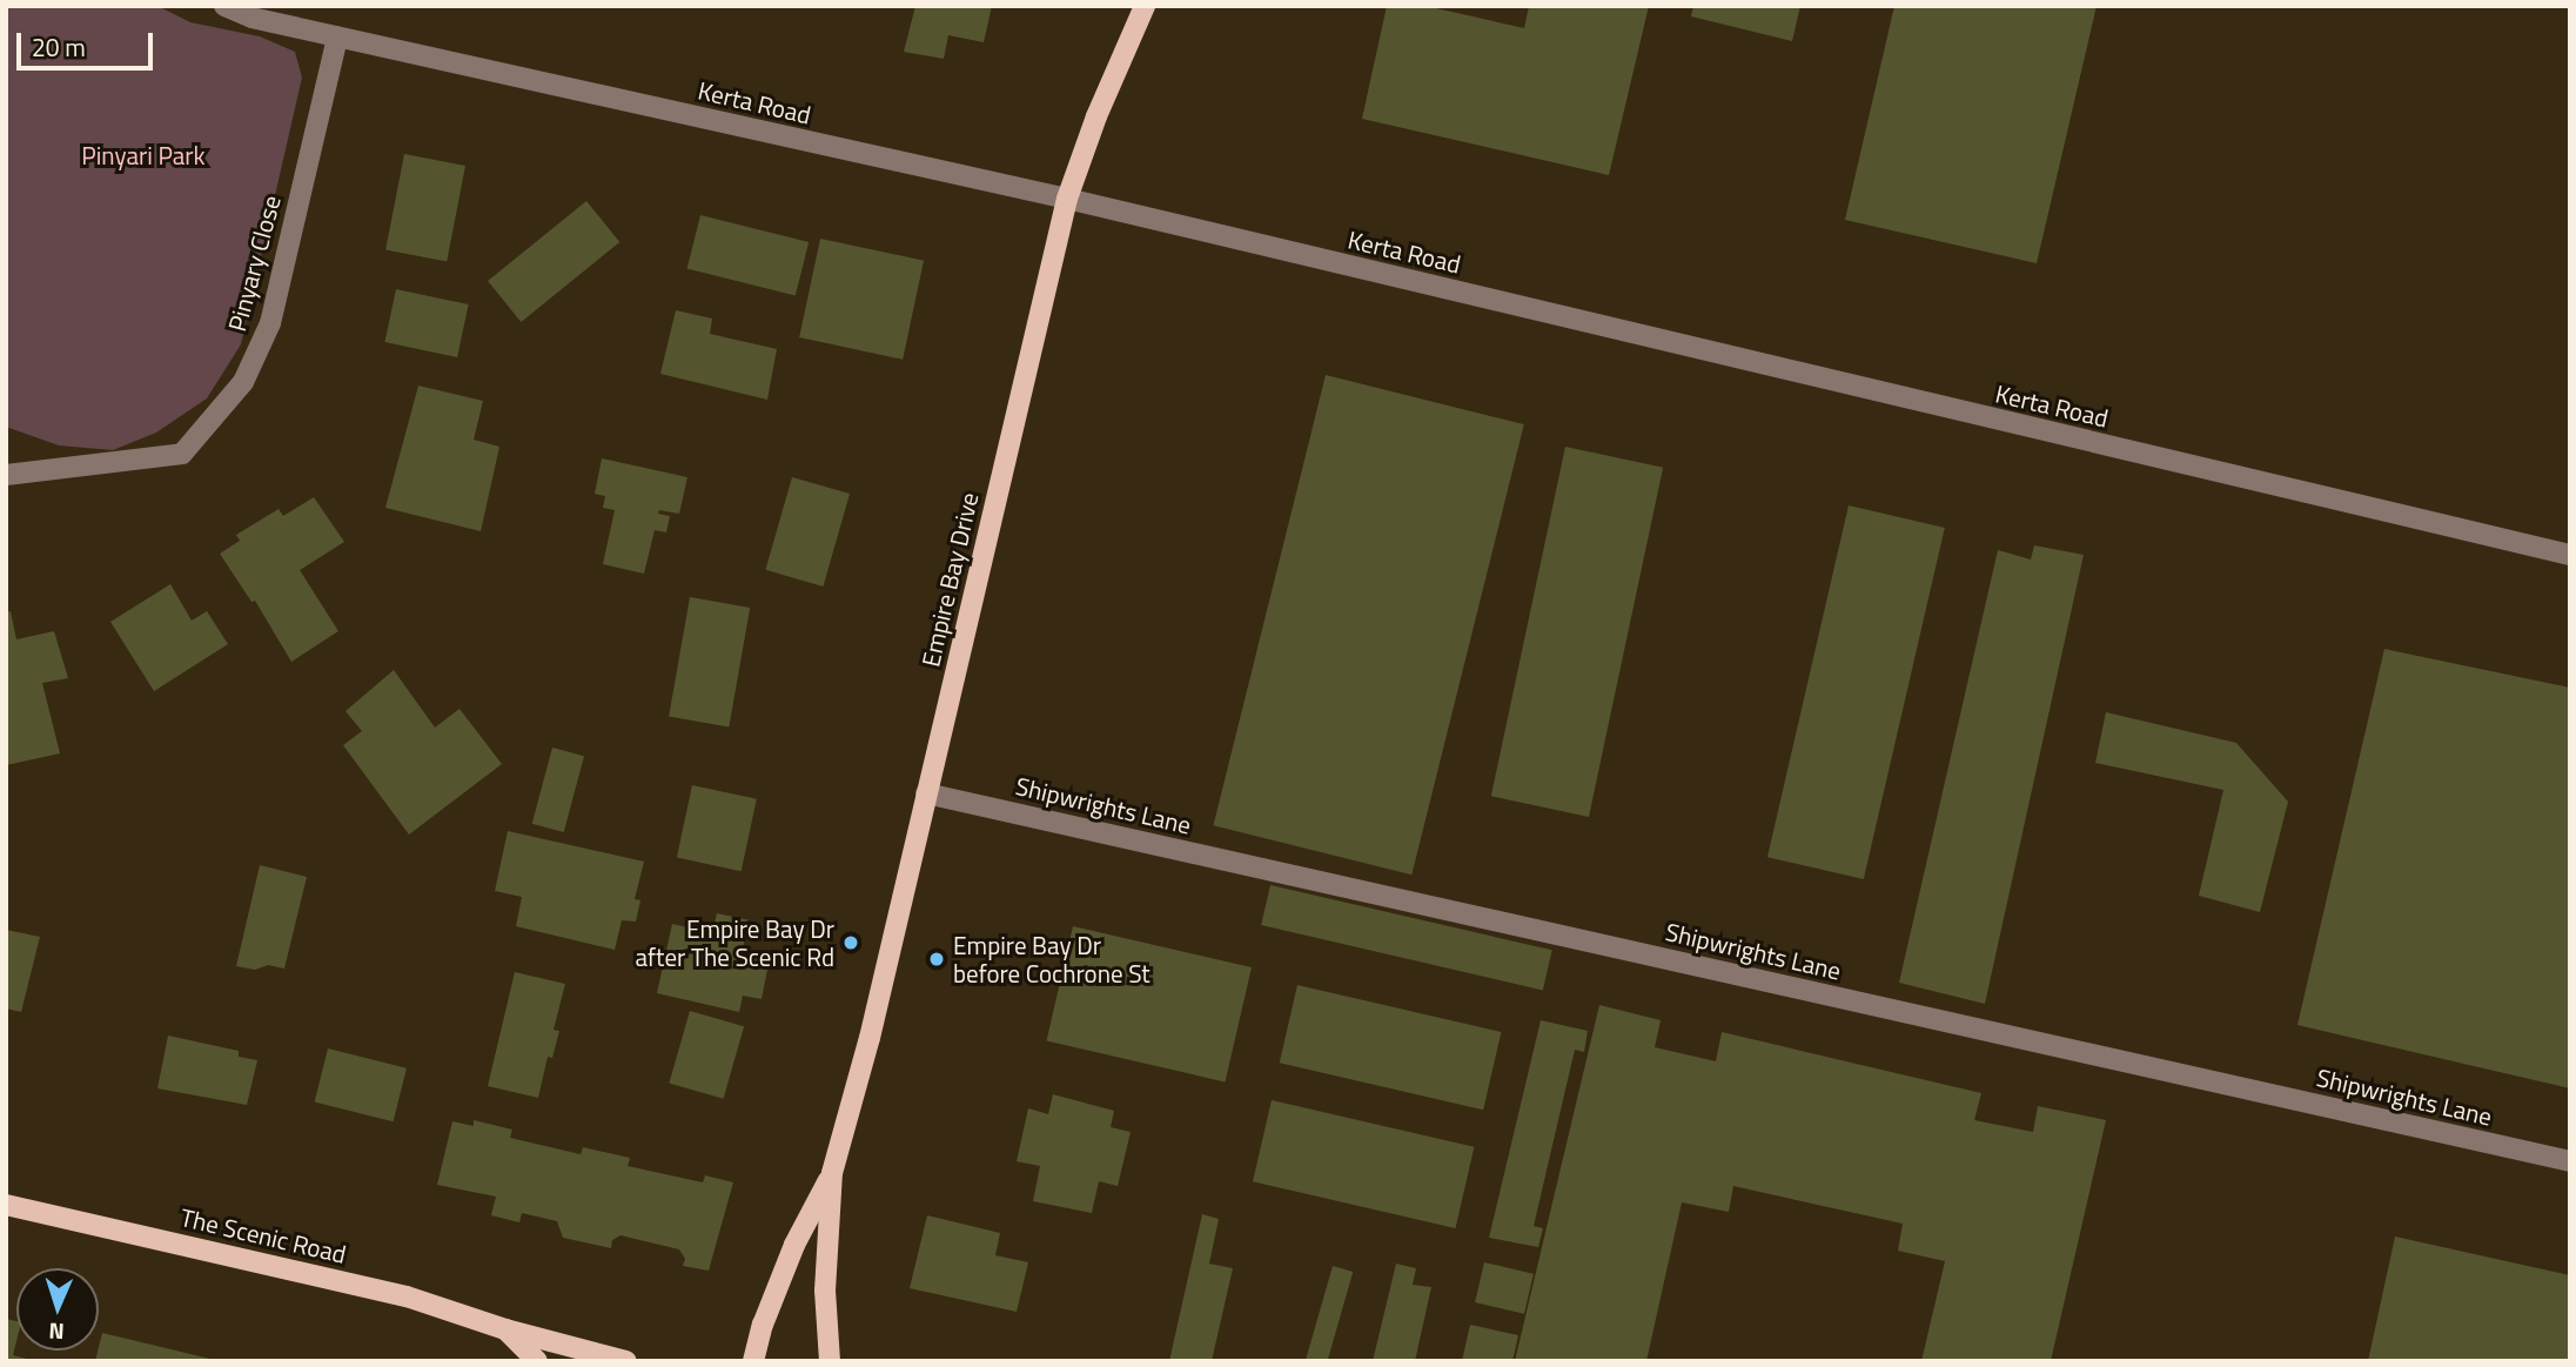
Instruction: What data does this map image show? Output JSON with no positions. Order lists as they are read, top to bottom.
{
  "streets": {
    "main road": ["Empire Bay Drive", "The Scenic Road"],
    "street": ["Kerta Road", "Pinyary Close", "Shipwrights Lane"]
  },
  "crossings": [
    ["Kerta Road", "Pinyary Close"],
    ["Kerta Road", "Empire Bay Drive"],
    ["Empire Bay Drive", "Shipwrights Lane"]
  ],
  "parks": ["Pinyari Park"],
  "places": ["Empire Bay Dr after The Scenic Rd", "Empire Bay Dr before Cochrone St"],
  "scale_bar": "20 m",
  "north": "bottom"
}
